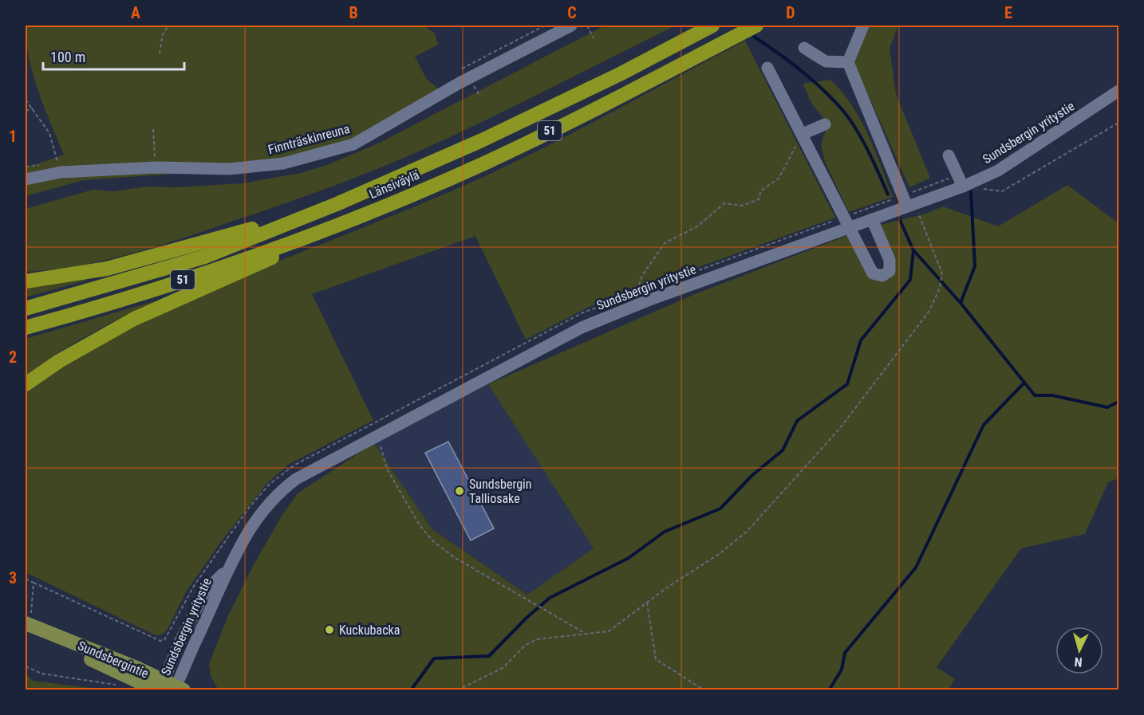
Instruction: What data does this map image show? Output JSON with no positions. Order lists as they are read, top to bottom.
{
  "streets": {
    "highway": ["51", "Länsiväylä"],
    "main road": ["Sundsbergintie"],
    "street": ["Sundsbergin yritystie", "Finnträskinreuna"]
  },
  "crossings": [
    ["Sundsbergin yritystie", "Sundsbergintie"]
  ],
  "places": ["Sundsbergin Talliosake", "Kuckubacka"],
  "scale_bar": "100 m",
  "north": "bottom",
  "grid": {
    "columns": [
      "A",
      "B",
      "C",
      "D",
      "E"
    ],
    "rows": ["1", "2", "3"]
  }
}
